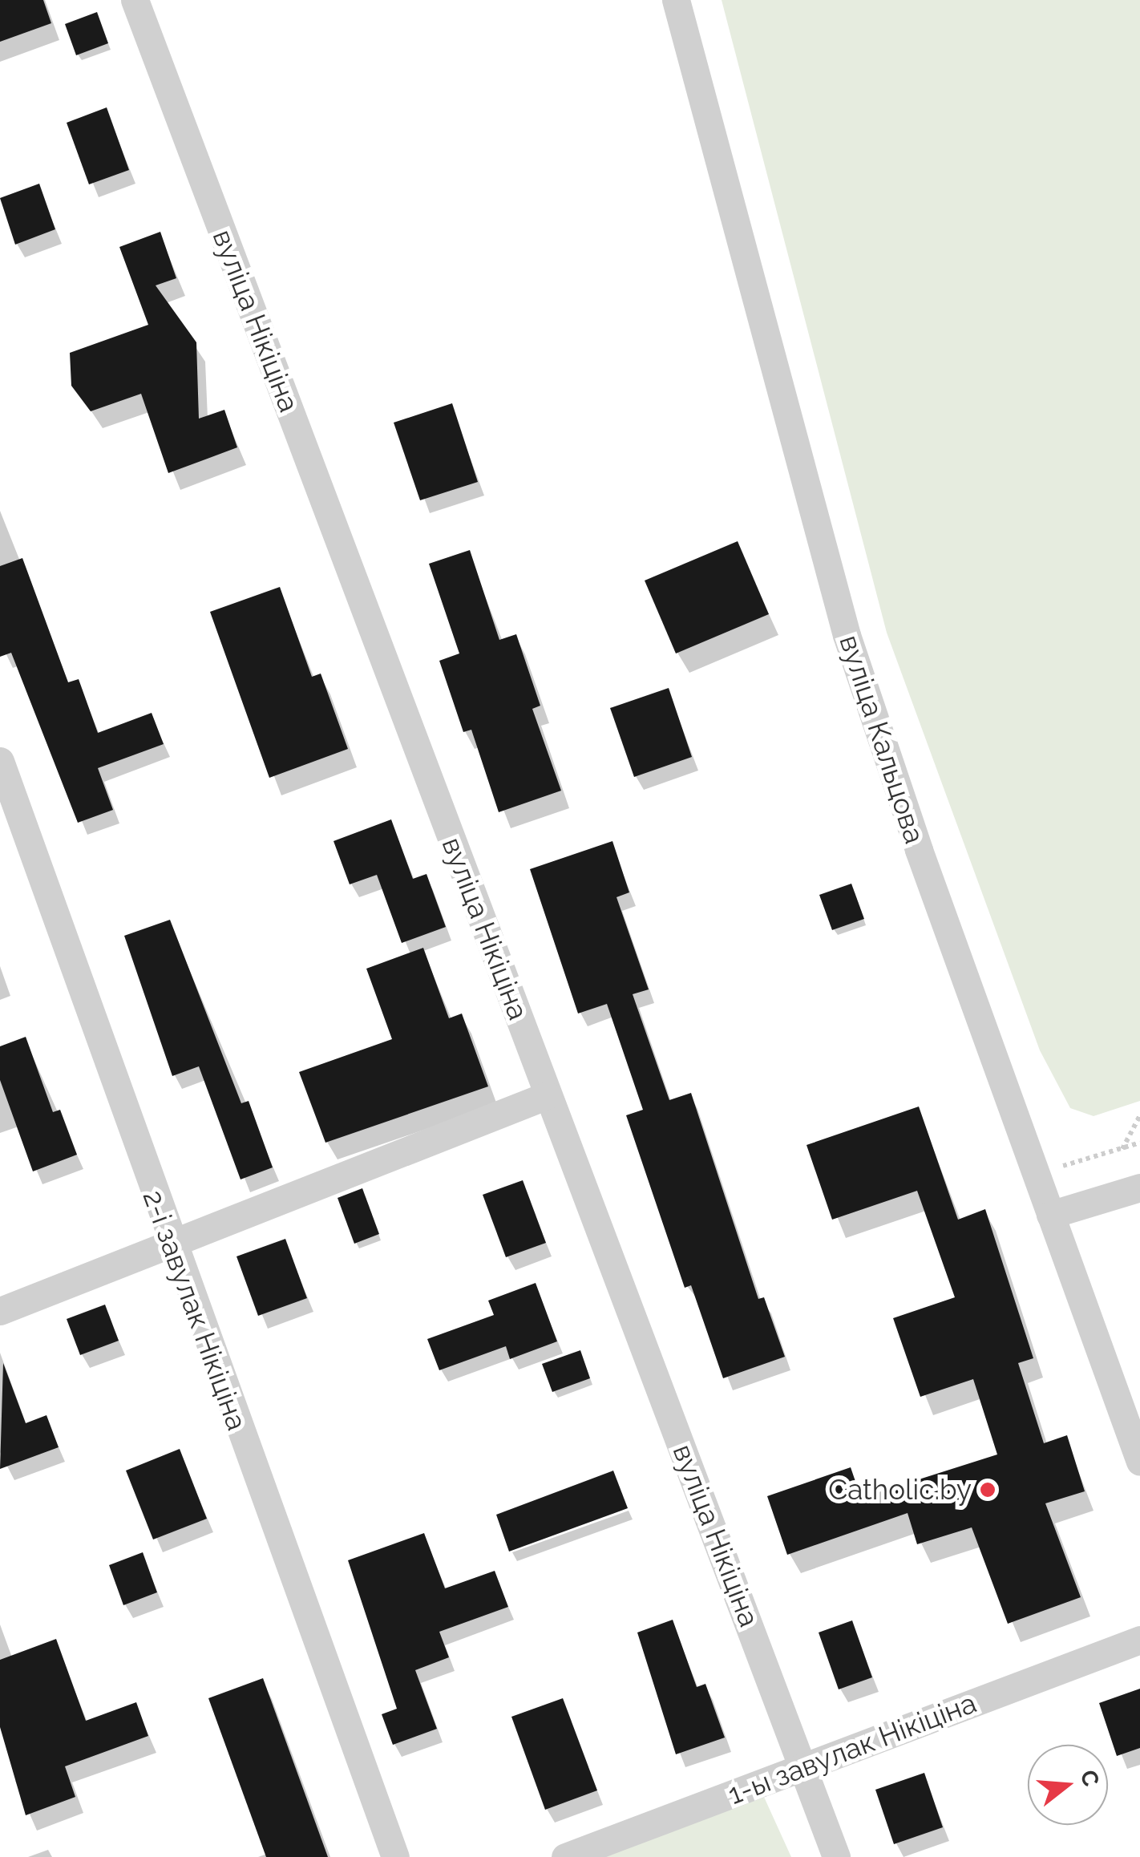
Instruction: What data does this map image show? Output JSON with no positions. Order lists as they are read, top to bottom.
{
  "streets": {
    "street": [
      "вуліца Нікіціна",
      "вуліца Кальцова",
      "2-і завулак Нікіціна",
      "1-ы завулак Нікіціна"
    ]
  },
  "crossings": [
    ["вуліца Нікіціна", "1-ы завулак Нікіціна"]
  ],
  "places": ["Catholic.by"],
  "north": "right"
}
